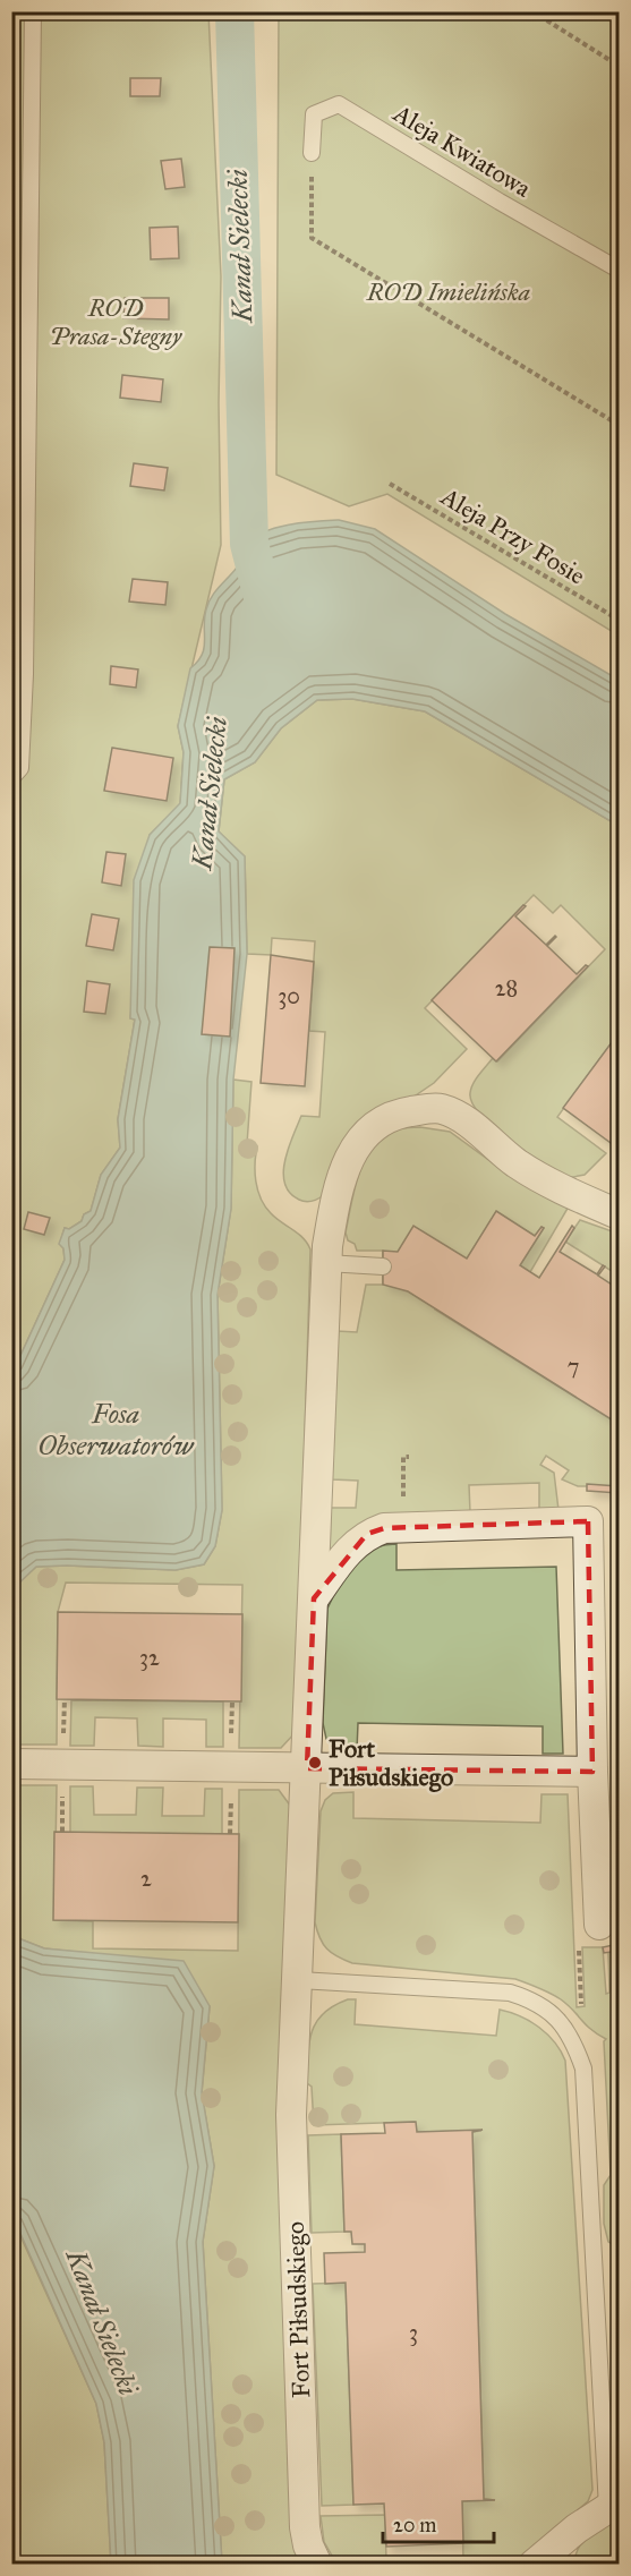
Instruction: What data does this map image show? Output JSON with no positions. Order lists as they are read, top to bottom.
{
  "streets": {
    "street": ["Fort Piłsudskiego"],
    "lane": ["Aleja Kwiatowa"],
    "path": ["Aleja Przy Fosie"]
  },
  "water": ["Kanał Sielecki", "Fosa Obserwatorów"],
  "parks": ["ROD Imielińska", "ROD Prasa-Stegny"],
  "places": ["Fort Piłsudskiego"],
  "house_numbers": [
    "28",
    "30",
    "7",
    "32",
    "2",
    "3"
  ],
  "scale_bar": "20 m"
}
